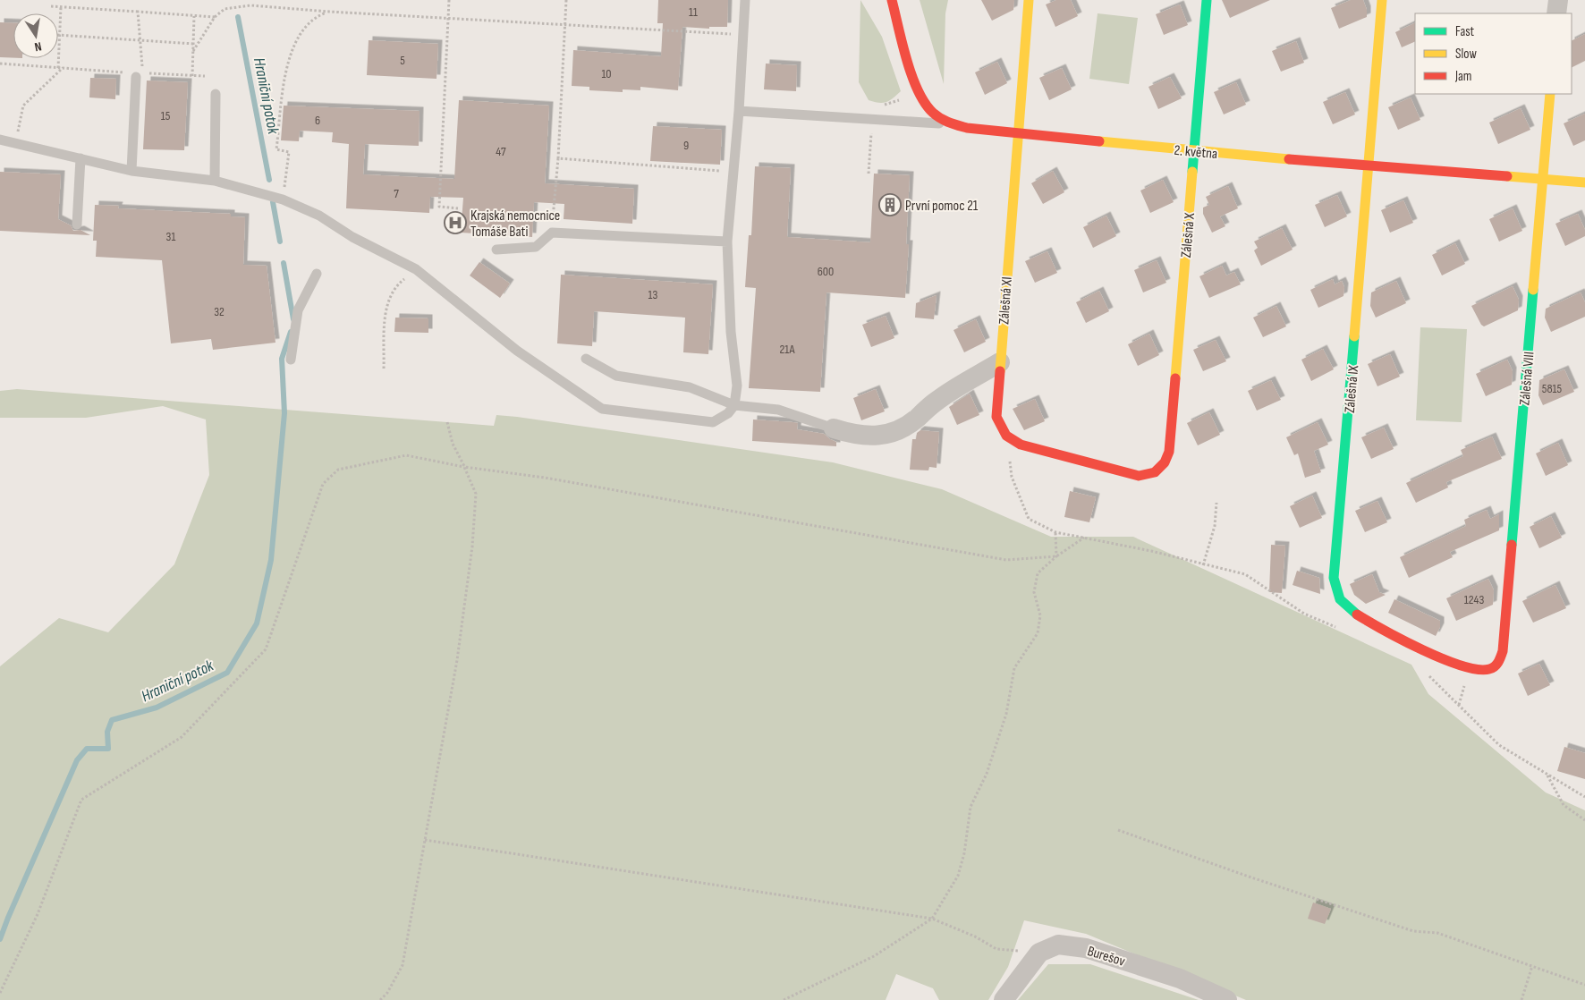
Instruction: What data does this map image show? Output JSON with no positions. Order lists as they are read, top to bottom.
{
  "streets": {
    "street": [
      "2. května",
      "Zálešná X",
      "Zálešná XI",
      "Zálešná VIII",
      "Zálešná IX",
      "Burešov"
    ]
  },
  "crossings": [
    ["2. května", "Zálešná X"],
    ["2. května", "Zálešná XI"],
    ["2. května", "Zálešná VIII"],
    ["2. května", "Zálešná IX"],
    ["Zálešná X", "Zálešná XI"],
    ["Zálešná VIII", "Zálešná IX"]
  ],
  "water": ["Hraniční potok"],
  "places": {
    "building": ["První pomoc 21"],
    "hospital": ["Krajská nemocnice Tomáše Bati"]
  },
  "house_numbers": [
    "11",
    "5",
    "10",
    "15",
    "6",
    "9",
    "47",
    "7",
    "31",
    "600",
    "13",
    "32",
    "21A",
    "5815",
    "1243"
  ],
  "legend": ["Fast", "Slow", "Jam"],
  "north": "bottom"
}
